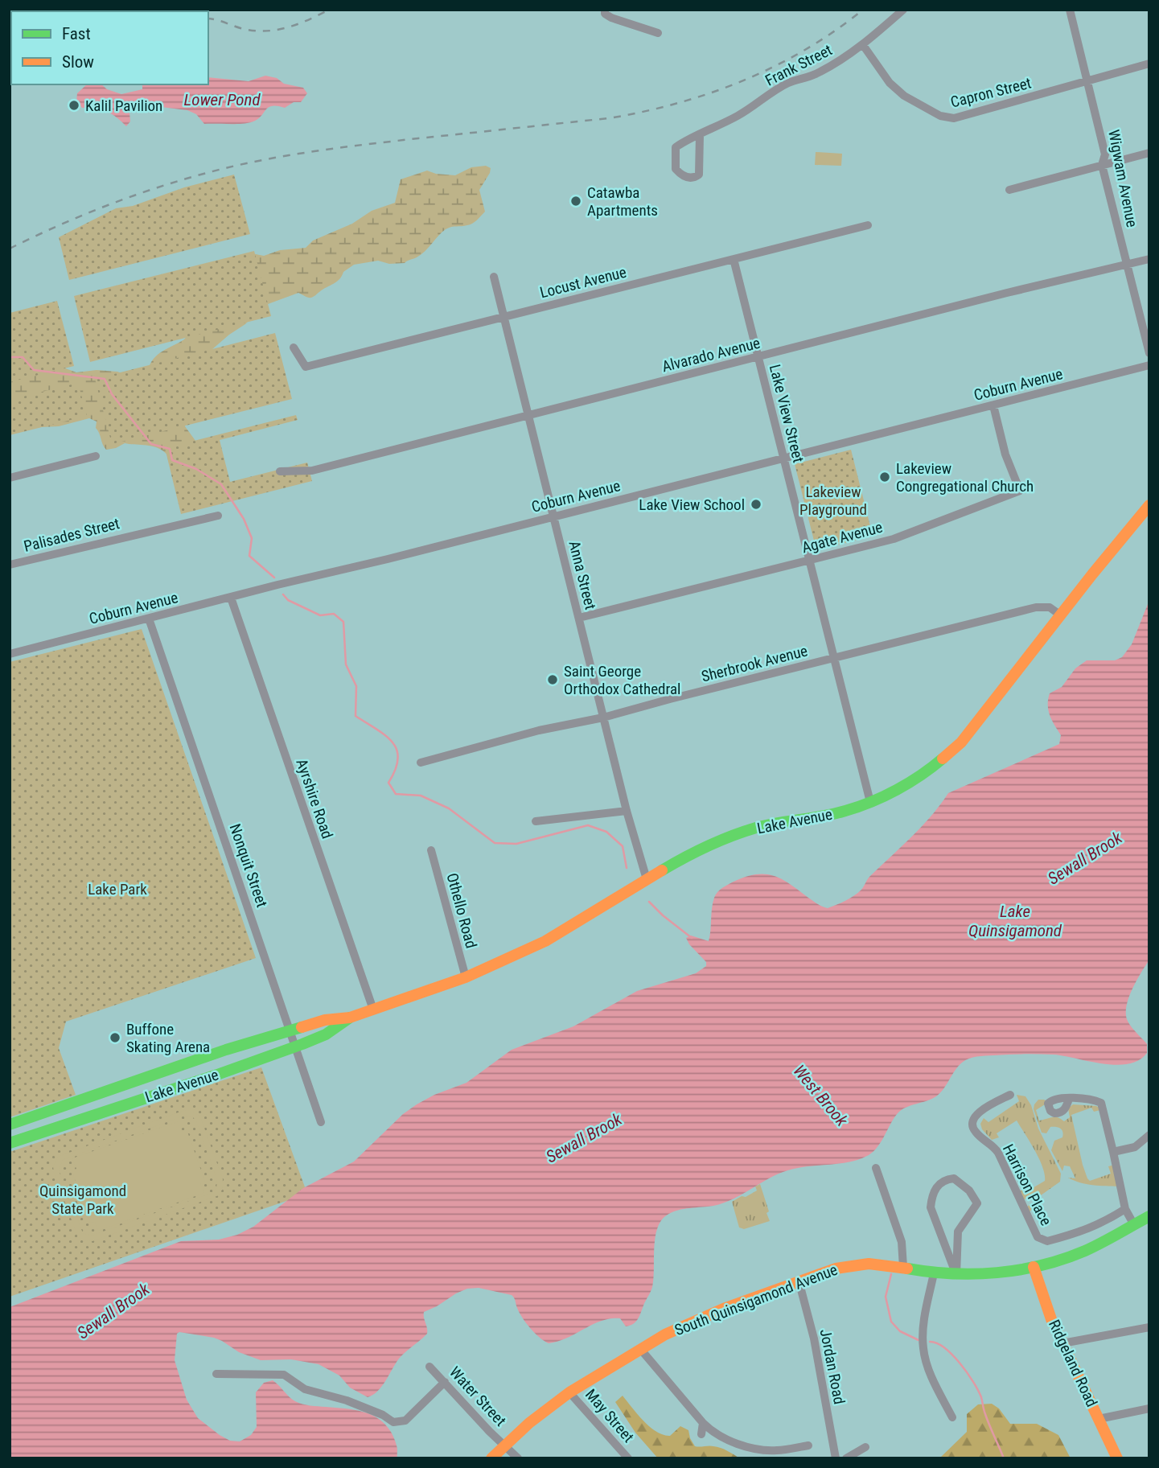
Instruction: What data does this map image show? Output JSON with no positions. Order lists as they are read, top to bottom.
{
  "streets": {
    "main road": ["Lake Avenue", "South Quinsigamond Avenue", "Ridgeland Road"],
    "street": [
      "Frank Street",
      "Capron Street",
      "Wigwam Avenue",
      "Locust Avenue",
      "Alvarado Avenue",
      "Coburn Avenue",
      "Lake View Street",
      "Palisades Street",
      "Agate Avenue",
      "Anna Street",
      "Sherbrook Avenue",
      "Ayrshire Road",
      "Nonquit Street",
      "Othello Road",
      "Harrison Place",
      "Jordan Road",
      "Water Street",
      "May Street"
    ]
  },
  "crossings": [
    ["Frank Street", "Capron Street"],
    ["Capron Street", "Wigwam Avenue"],
    ["Wigwam Avenue", "Alvarado Avenue"],
    ["Locust Avenue", "Lake View Street"],
    ["Locust Avenue", "Anna Street"],
    ["Alvarado Avenue", "Lake View Street"],
    ["Alvarado Avenue", "Anna Street"],
    ["Coburn Avenue", "Lake View Street"],
    ["Coburn Avenue", "Agate Avenue"],
    ["Coburn Avenue", "Anna Street"],
    ["Coburn Avenue", "Ayrshire Road"],
    ["Coburn Avenue", "Nonquit Street"],
    ["Lake View Street", "Agate Avenue"],
    ["Lake View Street", "Sherbrook Avenue"],
    ["Agate Avenue", "Anna Street"],
    ["Anna Street", "Sherbrook Avenue"],
    ["Anna Street", "Lake Avenue"],
    ["Sherbrook Avenue", "Lake Avenue"],
    ["Ayrshire Road", "Lake Avenue"],
    ["Lake Avenue", "Nonquit Street"],
    ["Lake Avenue", "Othello Road"],
    ["South Quinsigamond Avenue", "Ridgeland Road"],
    ["South Quinsigamond Avenue", "Jordan Road"],
    ["South Quinsigamond Avenue", "Water Street"],
    ["South Quinsigamond Avenue", "May Street"]
  ],
  "water": [
    "Lower Pond",
    "Sewall Brook",
    "Lake Quinsigamond",
    "West Brook"
  ],
  "parks": ["Lakeview Playground", "Lake Park", "Quinsigamond State Park"],
  "places": [
    "Kalil Pavilion",
    "Catawba Apartments",
    "Lakeview Congregational Church",
    "Lake View School",
    "Saint George Orthodox Cathedral",
    "Buffone Skating Arena"
  ],
  "legend": ["Fast", "Slow"]
}
